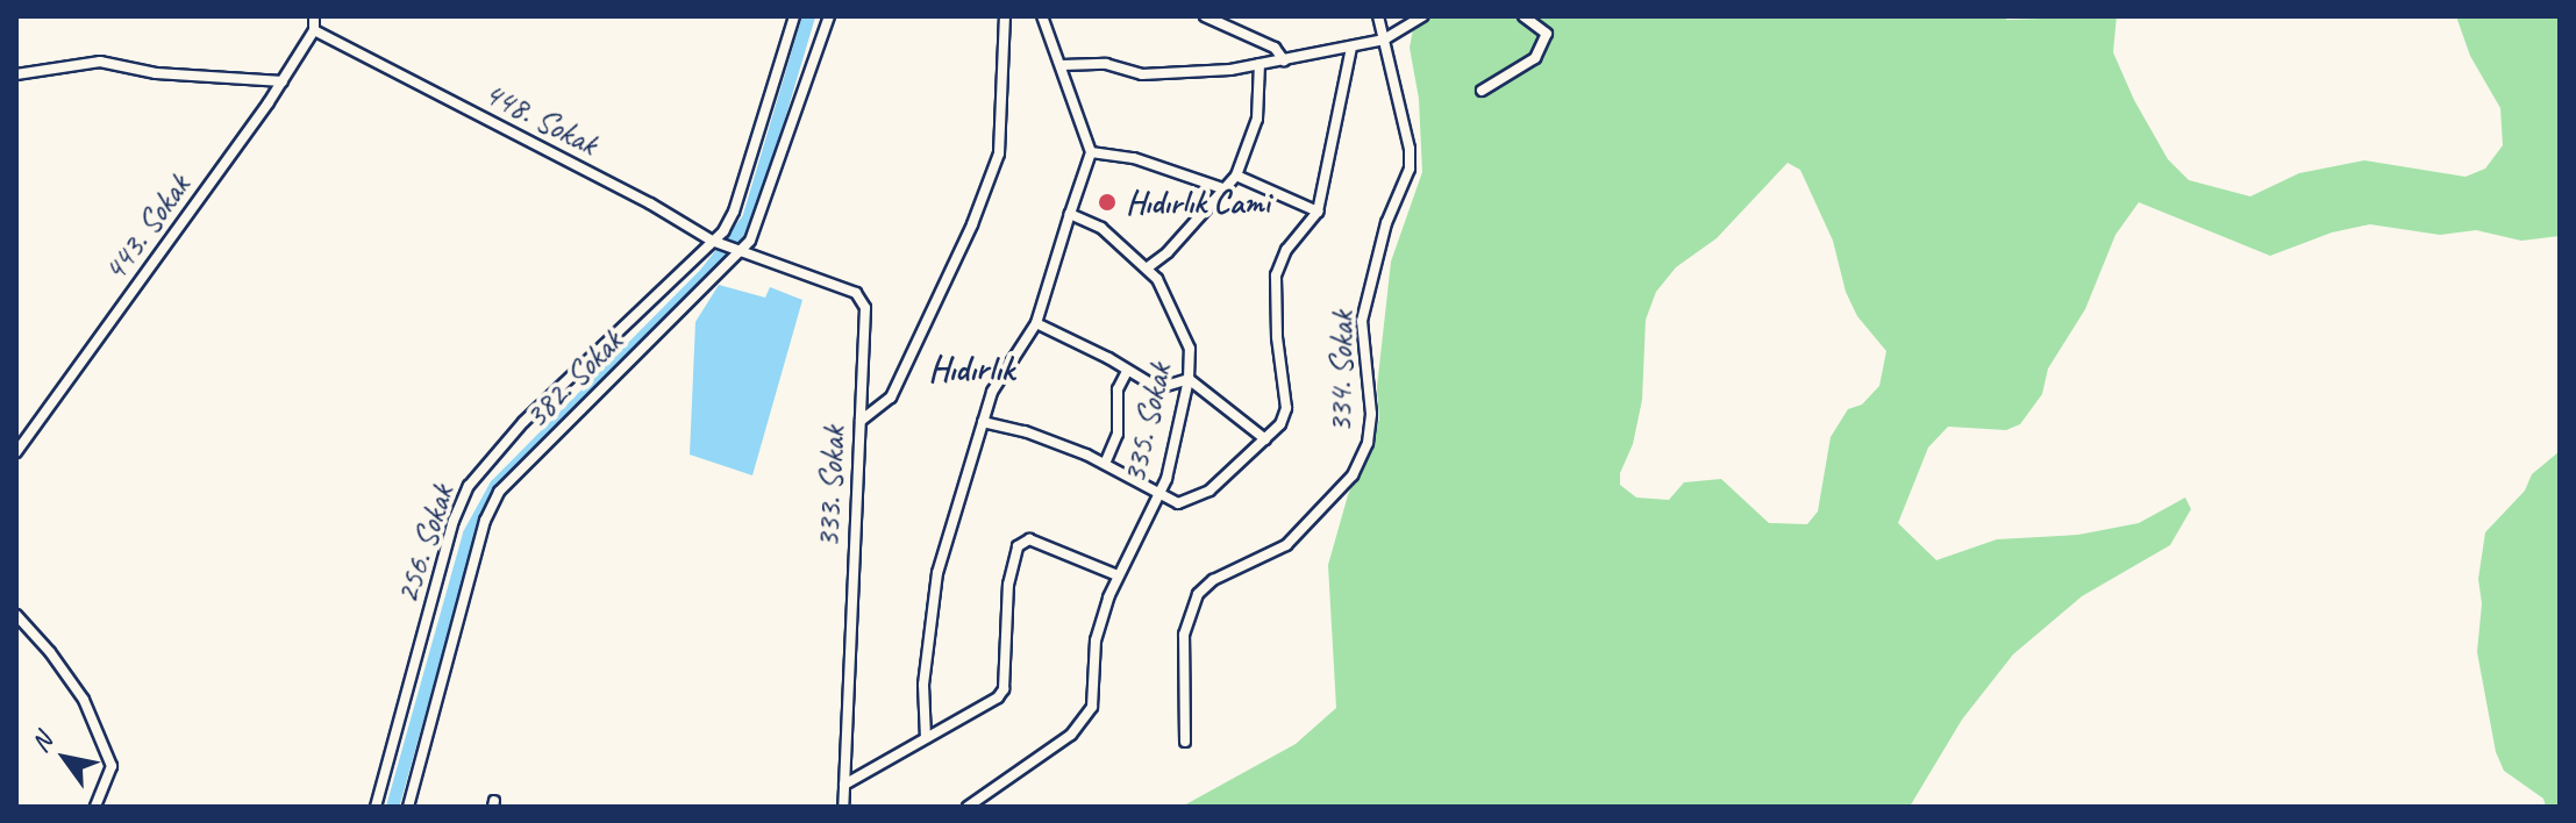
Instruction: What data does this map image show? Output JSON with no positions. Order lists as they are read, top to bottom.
{
  "streets": {
    "street": [
      "448. Sokak",
      "443. Sokak",
      "334. Sokak",
      "382. Sokak",
      "335. Sokak",
      "333. Sokak",
      "256. Sokak"
    ]
  },
  "crossings": [
    ["448. Sokak", "443. Sokak"],
    ["448. Sokak", "382. Sokak"],
    ["448. Sokak", "333. Sokak"],
    ["448. Sokak", "256. Sokak"],
    ["382. Sokak", "333. Sokak"]
  ],
  "districts": ["Hıdırlık"],
  "places": ["Hıdırlık Cami"],
  "north": "top left"
}
